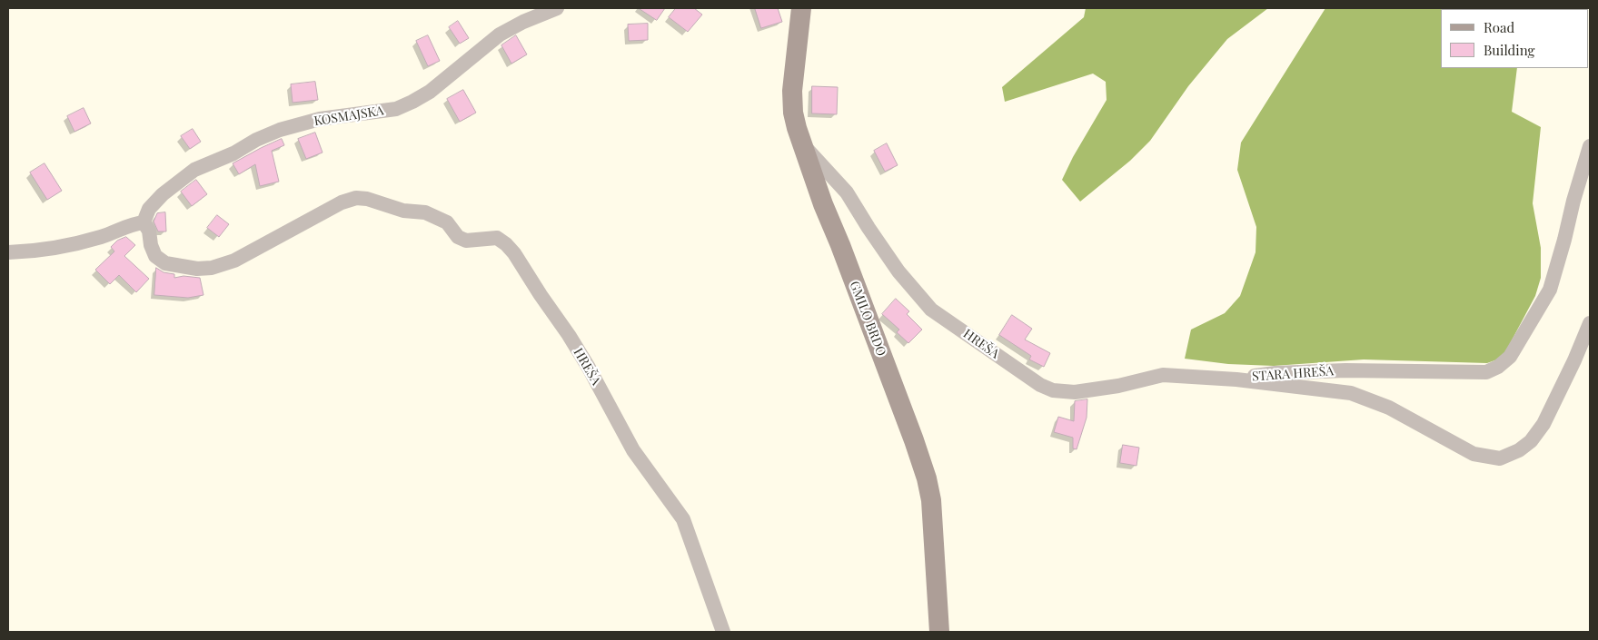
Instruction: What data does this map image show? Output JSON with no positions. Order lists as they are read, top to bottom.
{
  "streets": {
    "main road": ["GMILO BRDO"],
    "street": ["KOSMAJSKA", "HREŠA", "STARA HREŠA"]
  },
  "crossings": [
    ["KOSMAJSKA", "HREŠA"],
    ["GMILO BRDO", "HREŠA"],
    ["HREŠA", "STARA HREŠA"]
  ],
  "legend": ["Road", "Building"]
}
